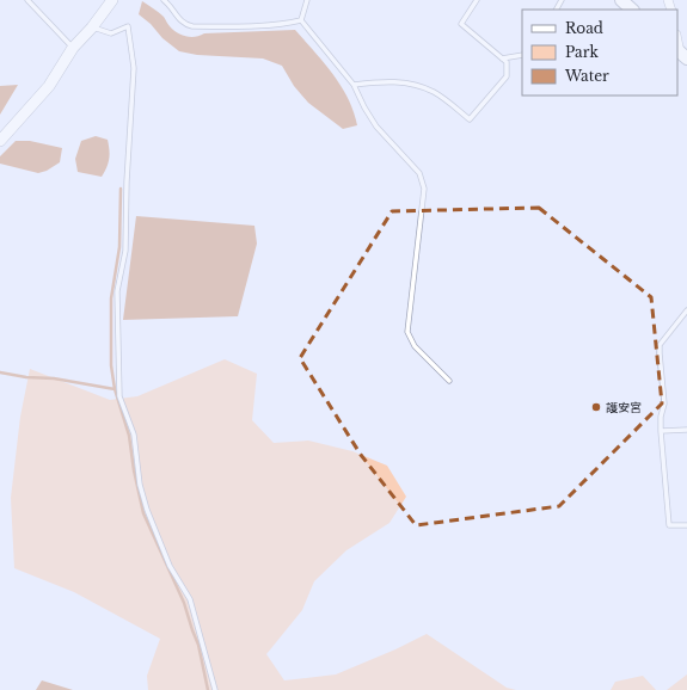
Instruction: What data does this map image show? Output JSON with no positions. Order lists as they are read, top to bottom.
{
  "places": ["護安宮"],
  "legend": ["Road", "Park", "Water"]
}
